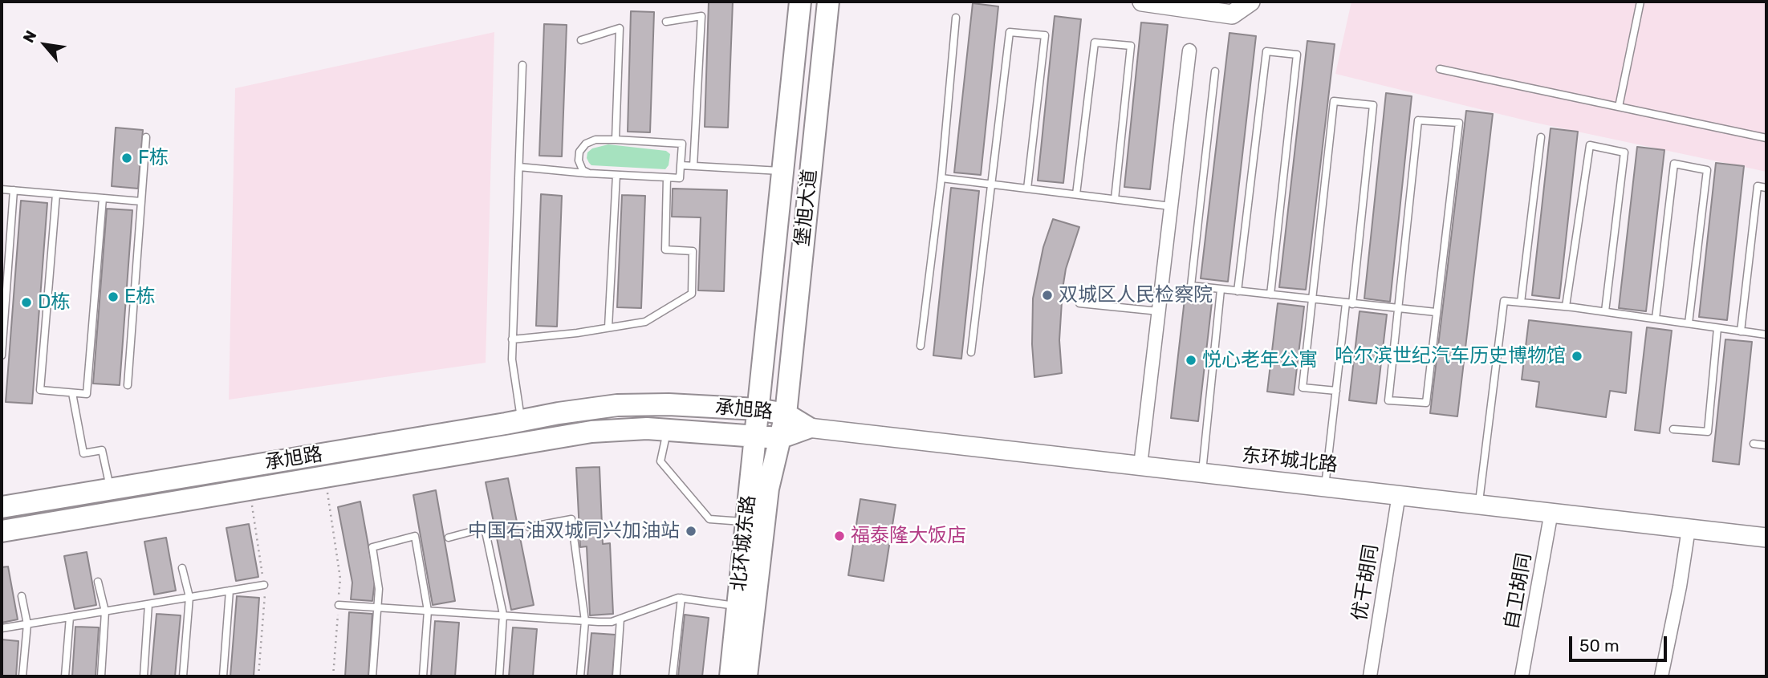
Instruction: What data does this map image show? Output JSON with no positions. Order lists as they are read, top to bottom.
{
  "streets": {
    "main road": [
      "堡旭大道",
      "承旭路",
      "东环城北路",
      "北环城东路"
    ],
    "street": ["优干胡同", "自卫胡同"]
  },
  "crossings": [
    ["堡旭大道", "承旭路"],
    ["堡旭大道", "北环城东路"],
    ["承旭路", "东环城北路"],
    ["承旭路", "北环城东路"],
    ["东环城北路", "优干胡同"],
    ["东环城北路", "自卫胡同"]
  ],
  "places": [
    "F栋",
    "双城区人民检察院",
    "E栋",
    "D栋",
    "哈尔滨世纪汽车历史博物馆",
    "悦心老年公寓",
    "中国石油双城同兴加油站",
    "福泰隆大饭店"
  ],
  "scale_bar": "50 m",
  "north": "top left"
}
